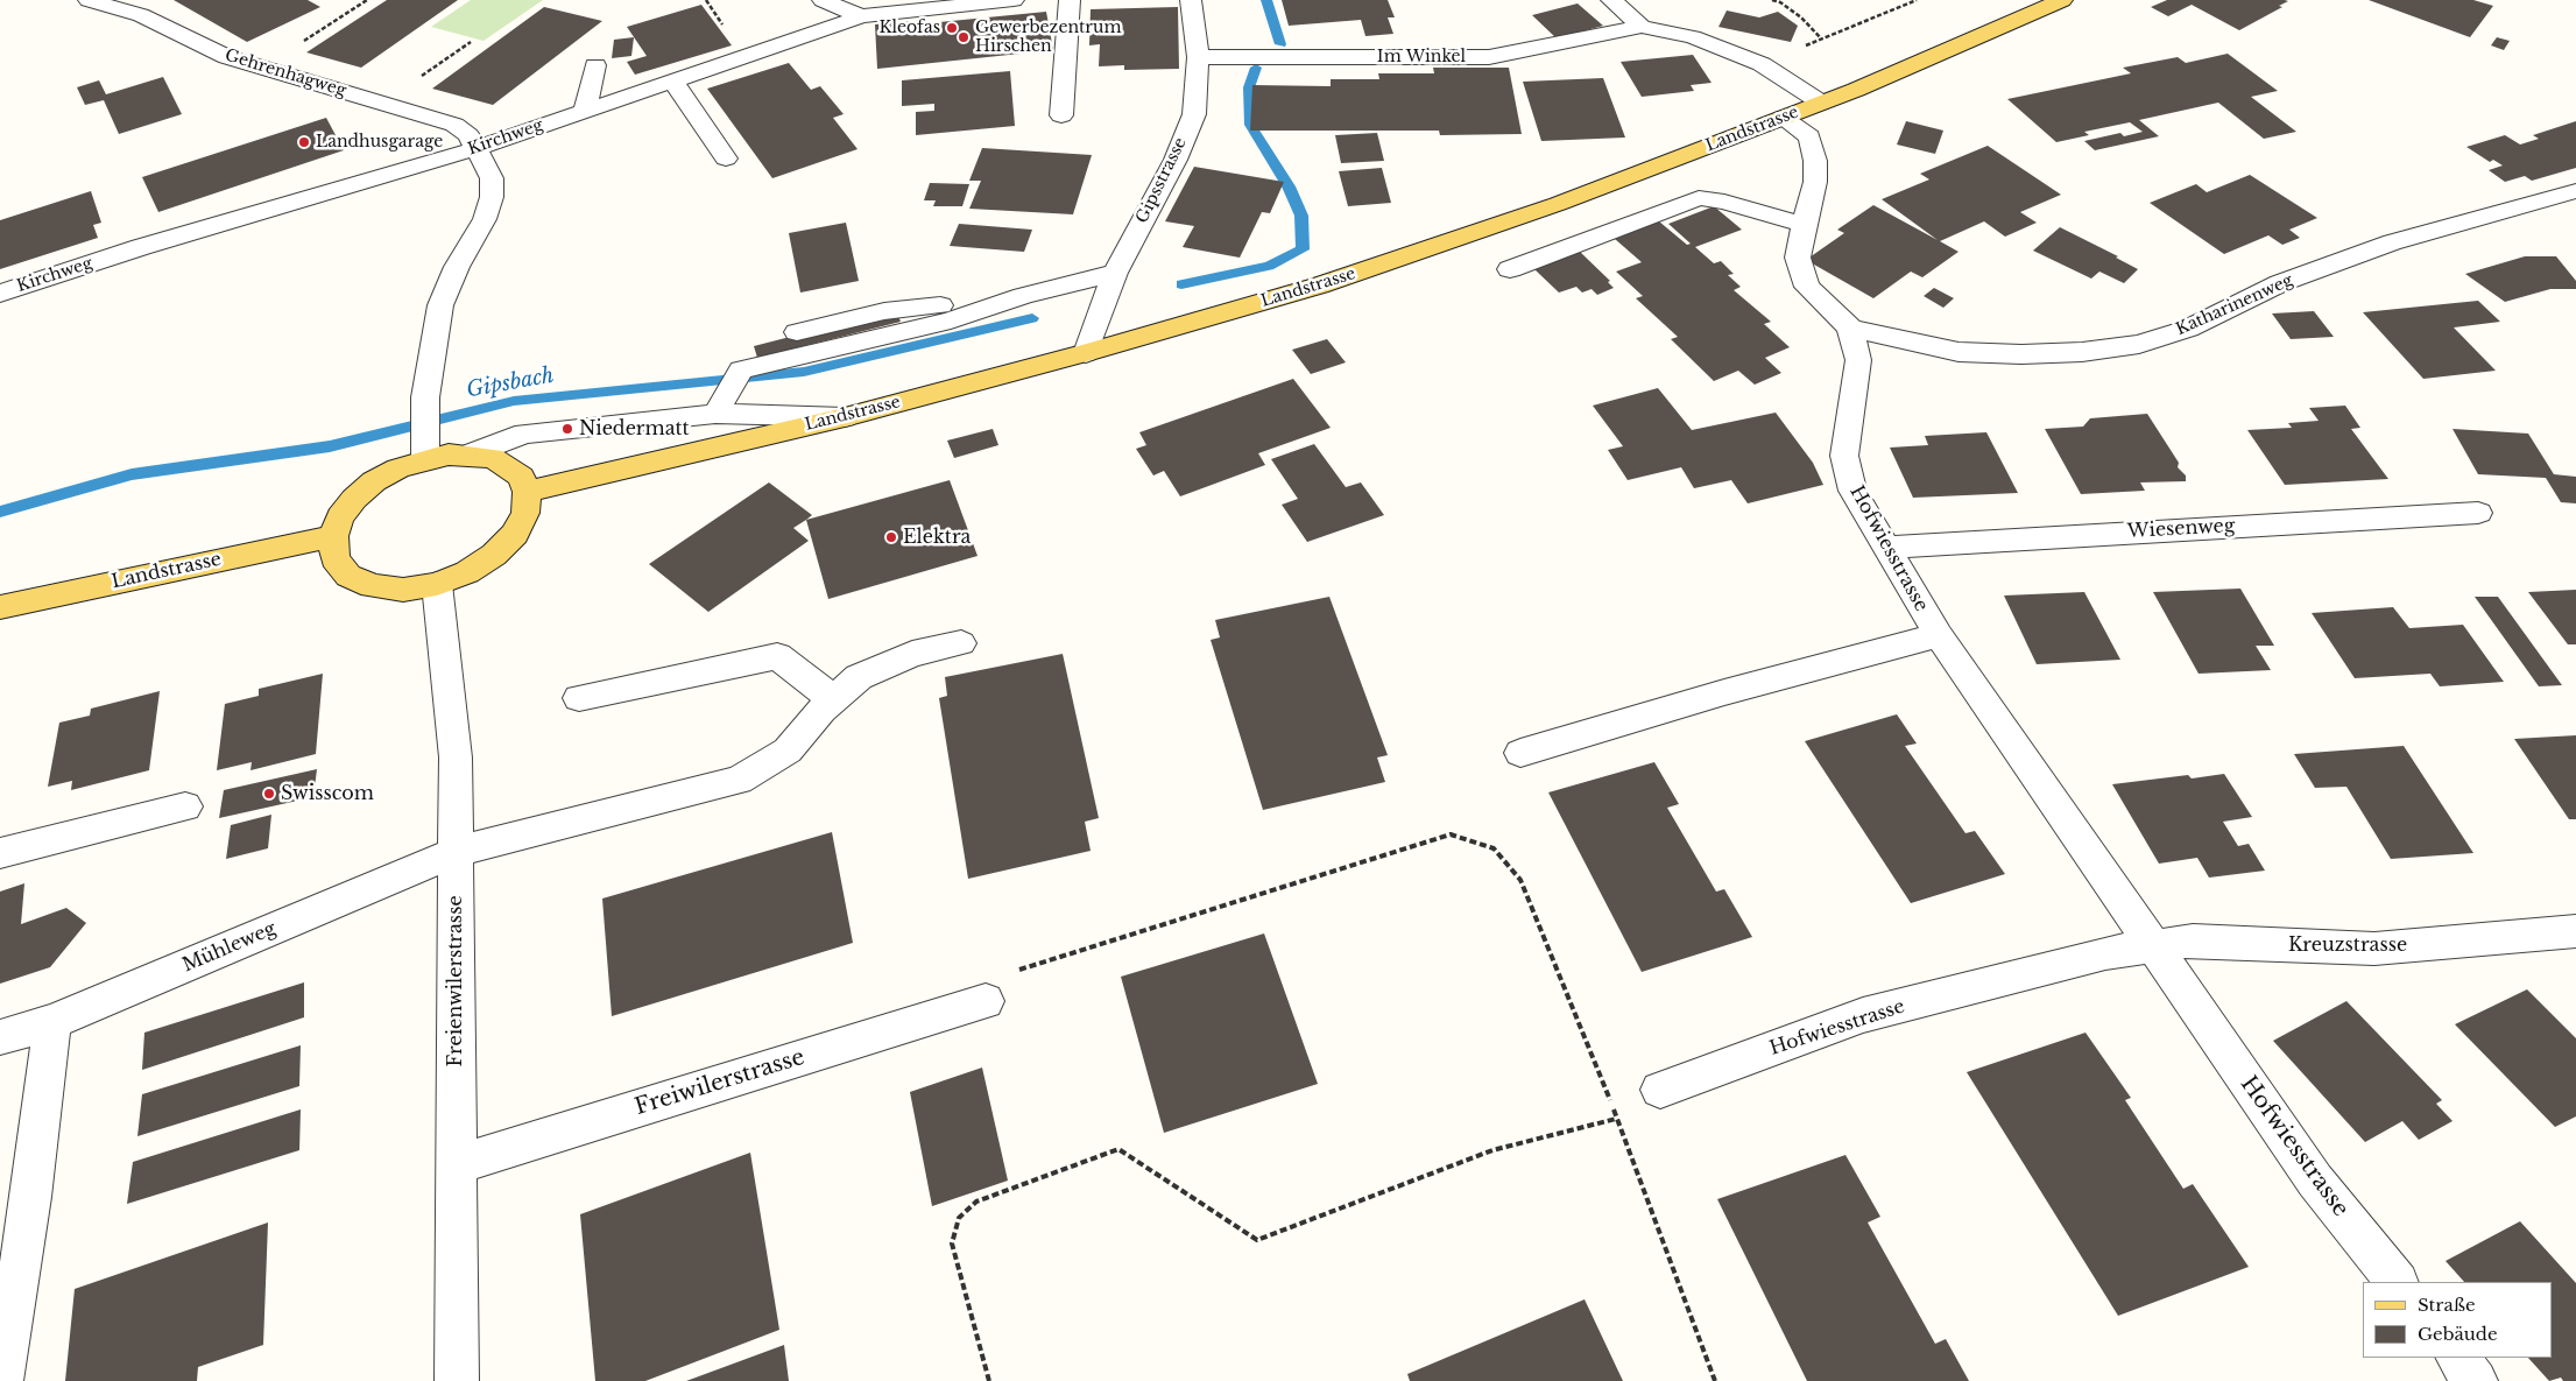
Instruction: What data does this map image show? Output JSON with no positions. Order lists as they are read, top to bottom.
{
  "streets": {
    "main road": ["Landstrasse"],
    "street": [
      "Im Winkel",
      "Gehrenhagweg",
      "Kirchweg",
      "Gipsstrasse",
      "Katharinenweg",
      "Wiesenweg",
      "Hofwiesstrasse",
      "Kreuzstrasse",
      "Mühleweg",
      "Freienwilerstrasse",
      "Freiwilerstrasse"
    ]
  },
  "crossings": [
    ["Im Winkel", "Landstrasse"],
    ["Im Winkel", "Gipsstrasse"],
    ["Gehrenhagweg", "Landstrasse"],
    ["Gehrenhagweg", "Kirchweg"],
    ["Gehrenhagweg", "Freienwilerstrasse"],
    ["Landstrasse", "Gipsstrasse"],
    ["Landstrasse", "Freienwilerstrasse"],
    ["Katharinenweg", "Hofwiesstrasse"],
    ["Wiesenweg", "Hofwiesstrasse"],
    ["Hofwiesstrasse", "Kreuzstrasse"],
    ["Mühleweg", "Freienwilerstrasse"],
    ["Freienwilerstrasse", "Freiwilerstrasse"]
  ],
  "water": ["Gipsbach"],
  "places": [
    "Kleofas",
    "Gewerbezentrum Hirschen",
    "Landhusgarage",
    "Niedermatt",
    "Elektra",
    "Swisscom"
  ],
  "legend": ["Straße", "Gebäude"]
}
